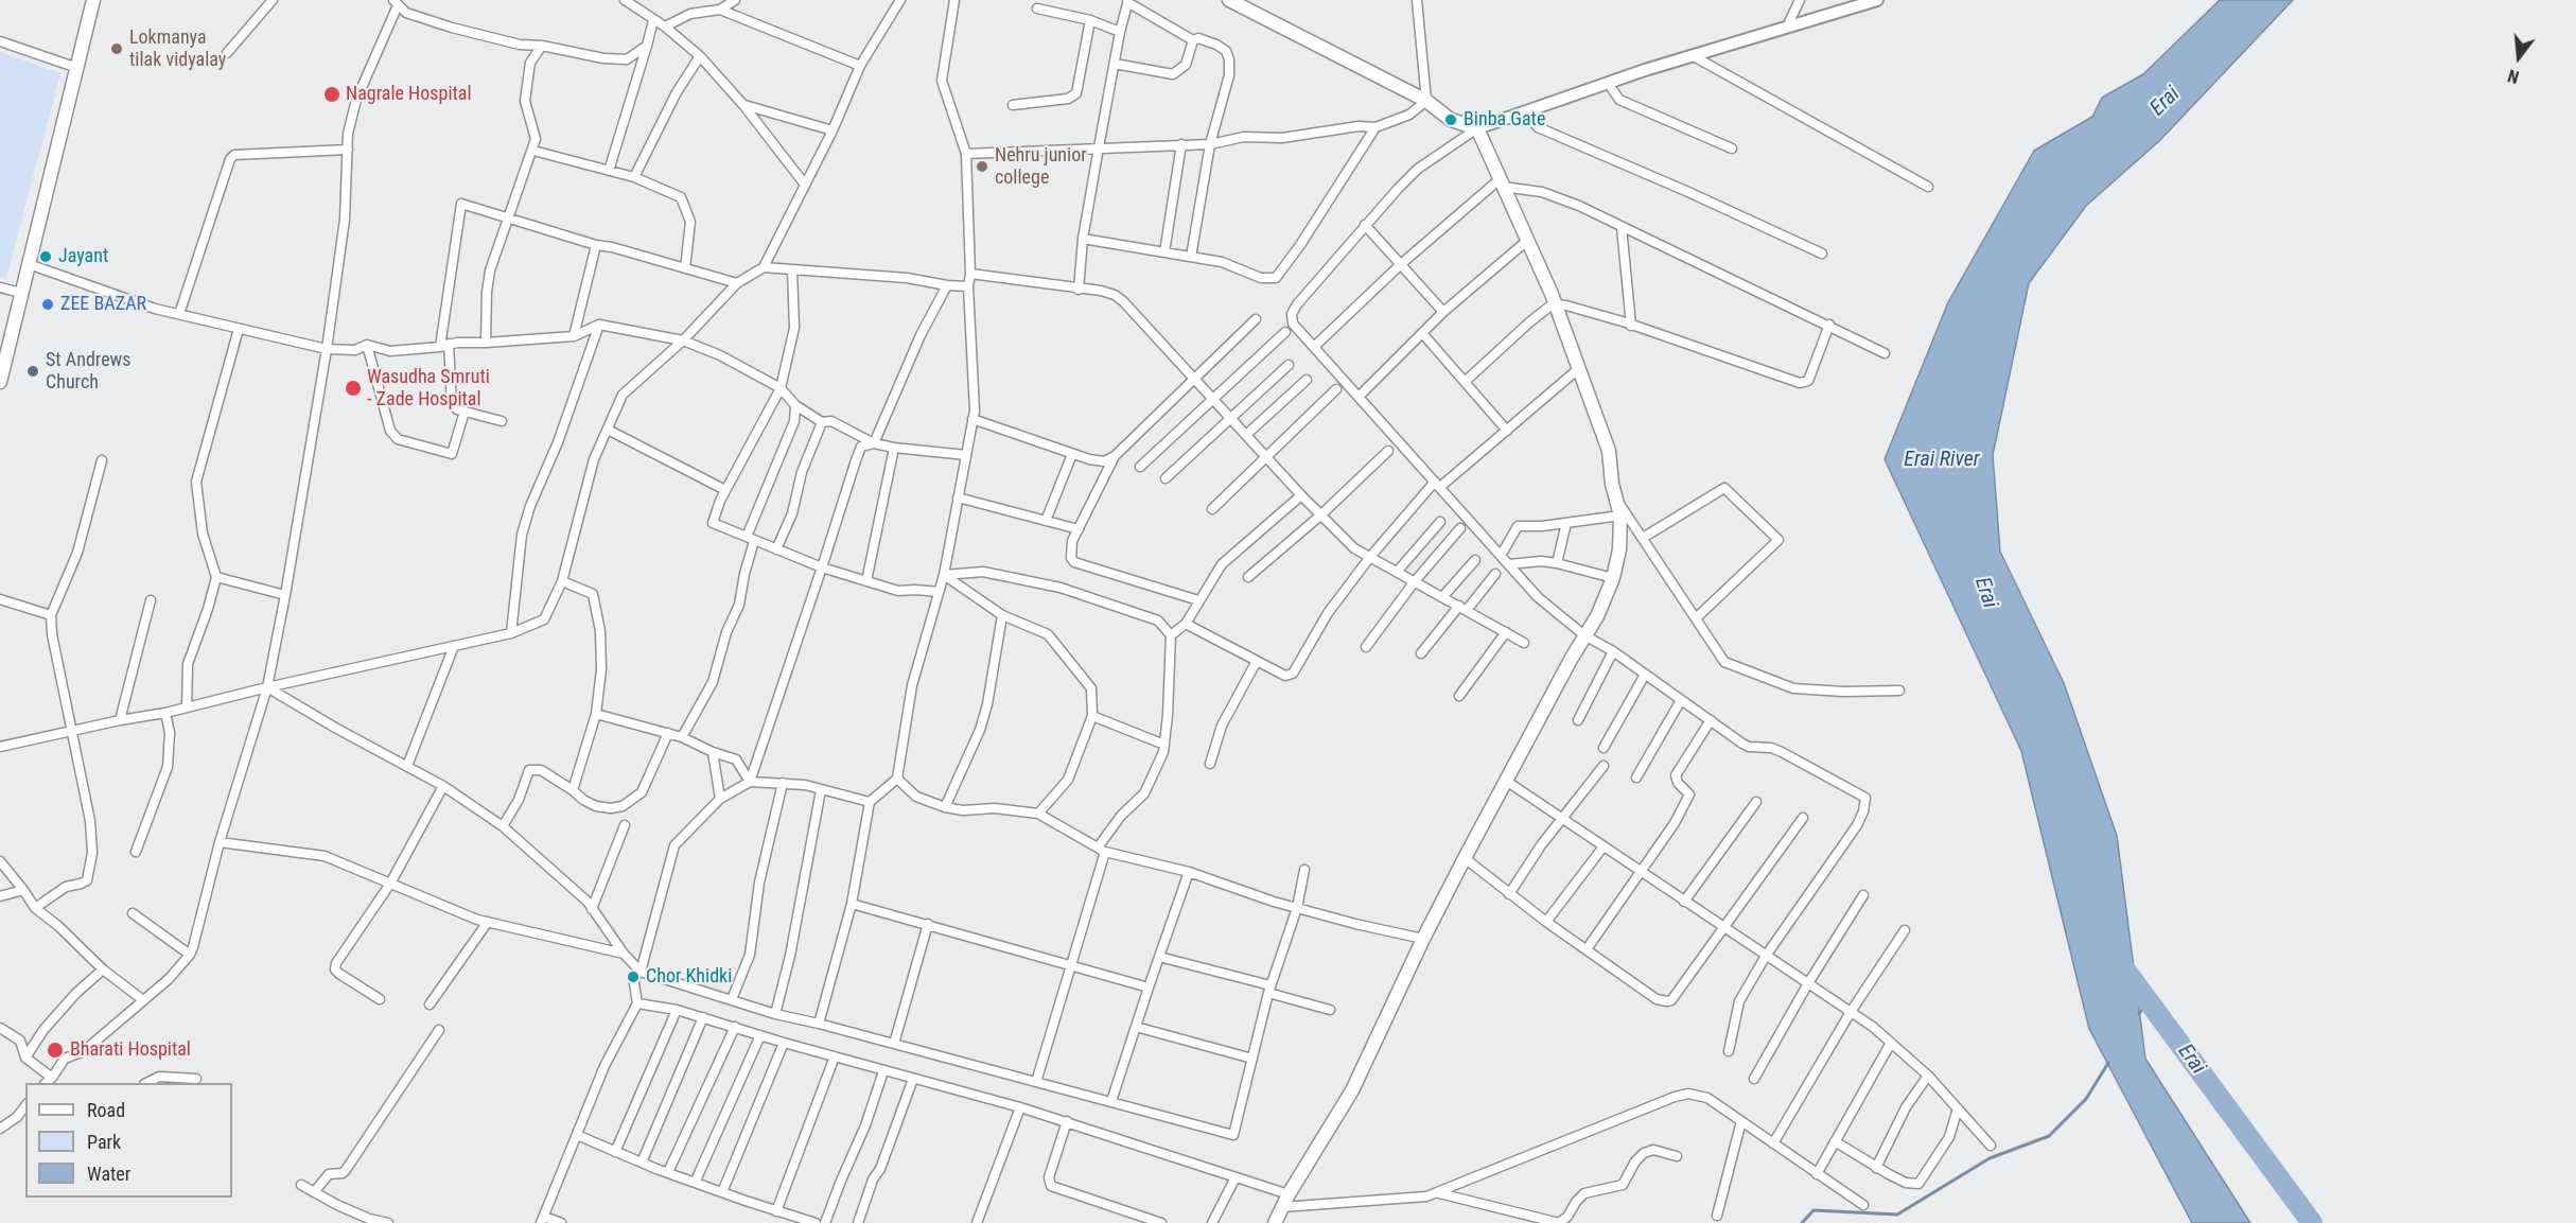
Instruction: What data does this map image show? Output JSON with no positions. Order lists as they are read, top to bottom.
{
  "water": ["Erai", "Erai River"],
  "places": [
    "Lokmanya tilak vidyalay",
    "Nagrale Hospital",
    "Binba Gate",
    "Nehru junior college",
    "Jayant",
    "ZEE BAZAR",
    "St Andrews Church",
    "Wasudha Smruti - Zade Hospital",
    "Chor Khidki",
    "Bharati Hospital"
  ],
  "legend": ["Road", "Park", "Water"],
  "north": "bottom"
}
